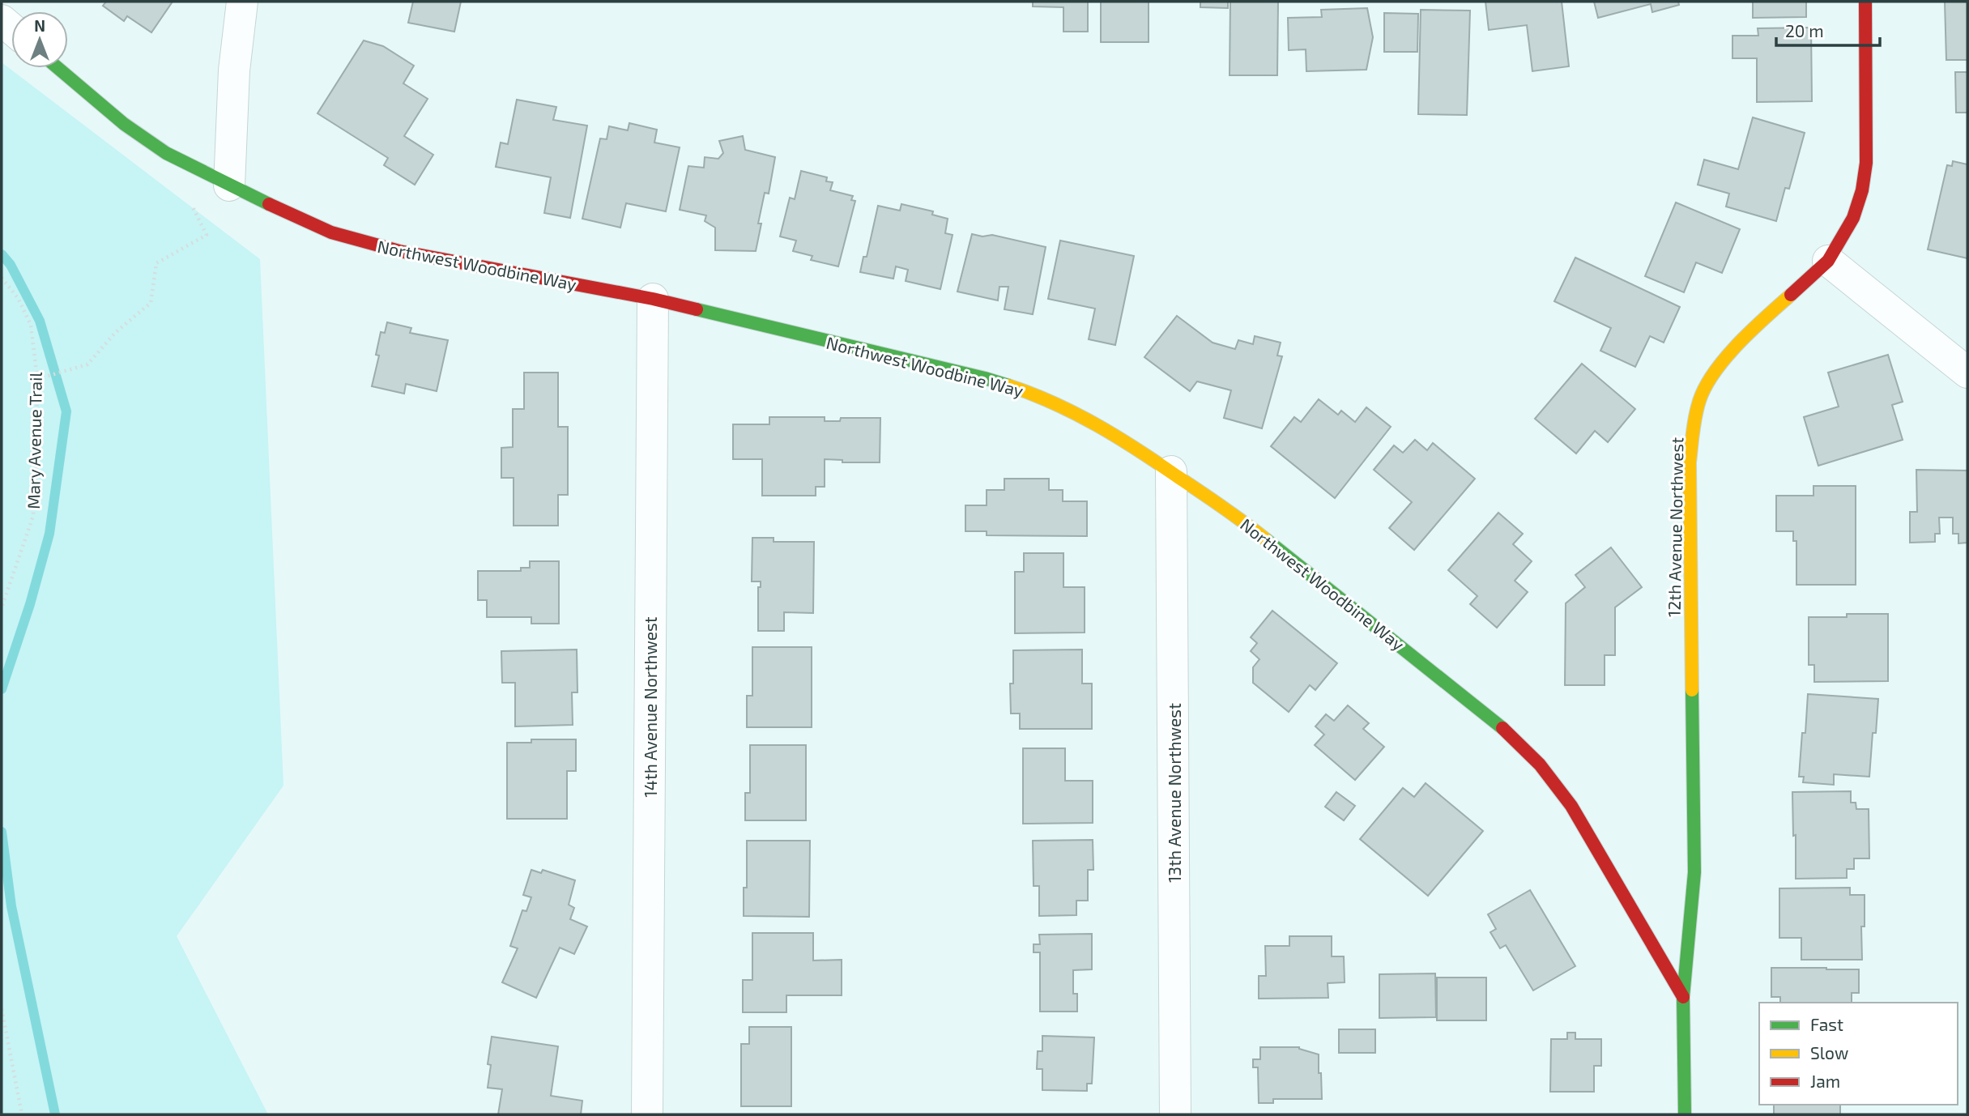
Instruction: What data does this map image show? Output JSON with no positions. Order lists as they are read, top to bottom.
{
  "streets": {
    "street": [
      "Northwest Woodbine Way",
      "12th Avenue Northwest",
      "14th Avenue Northwest",
      "13th Avenue Northwest"
    ],
    "path": ["Mary Avenue Trail"]
  },
  "crossings": [
    ["Northwest Woodbine Way", "12th Avenue Northwest"],
    ["Northwest Woodbine Way", "14th Avenue Northwest"],
    ["Northwest Woodbine Way", "13th Avenue Northwest"]
  ],
  "legend": ["Fast", "Slow", "Jam"],
  "scale_bar": "20 m",
  "north": "top"
}
